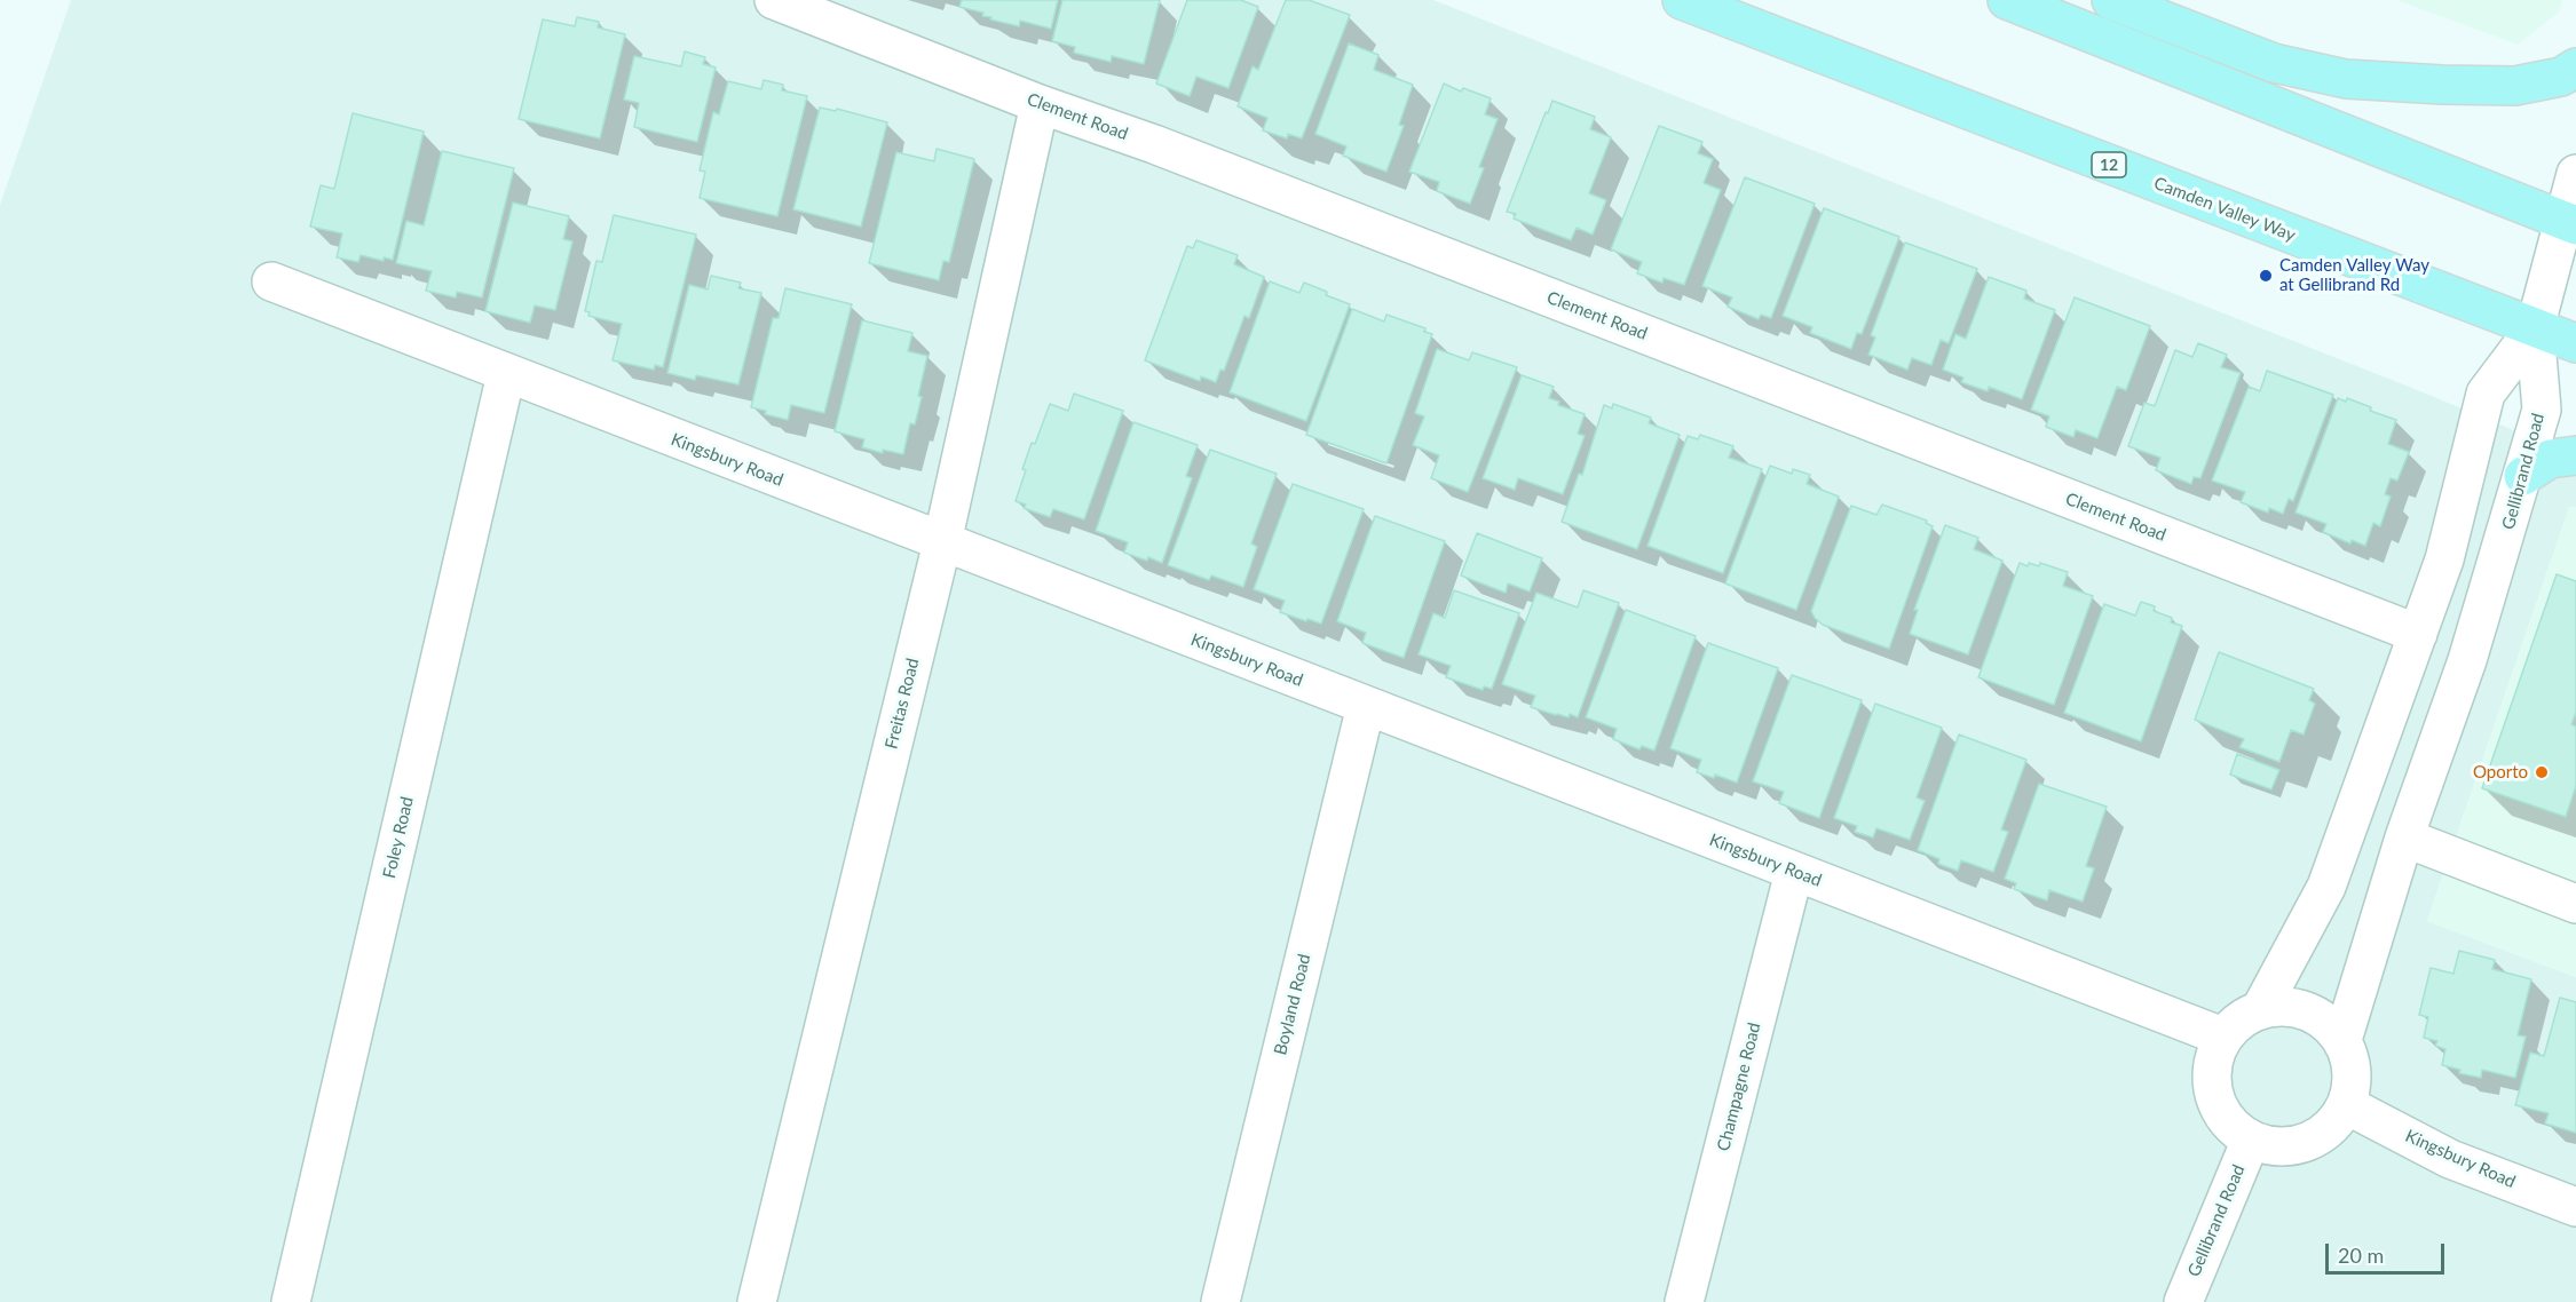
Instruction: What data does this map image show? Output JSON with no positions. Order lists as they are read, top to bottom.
{
  "streets": {
    "main road": ["12", "Camden Valley Way"],
    "street": [
      "Clement Road",
      "Kingsbury Road",
      "Gellibrand Road",
      "Freitas Road",
      "Foley Road",
      "Boyland Road",
      "Champagne Road"
    ]
  },
  "crossings": [
    ["Clement Road", "Freitas Road"],
    ["Camden Valley Way", "Gellibrand Road"],
    ["Kingsbury Road", "Gellibrand Road"],
    ["Kingsbury Road", "Freitas Road"],
    ["Kingsbury Road", "Foley Road"],
    ["Kingsbury Road", "Boyland Road"],
    ["Kingsbury Road", "Champagne Road"]
  ],
  "places": ["Camden Valley Way at Gellibrand Rd", "Oporto"],
  "scale_bar": "20 m"
}
